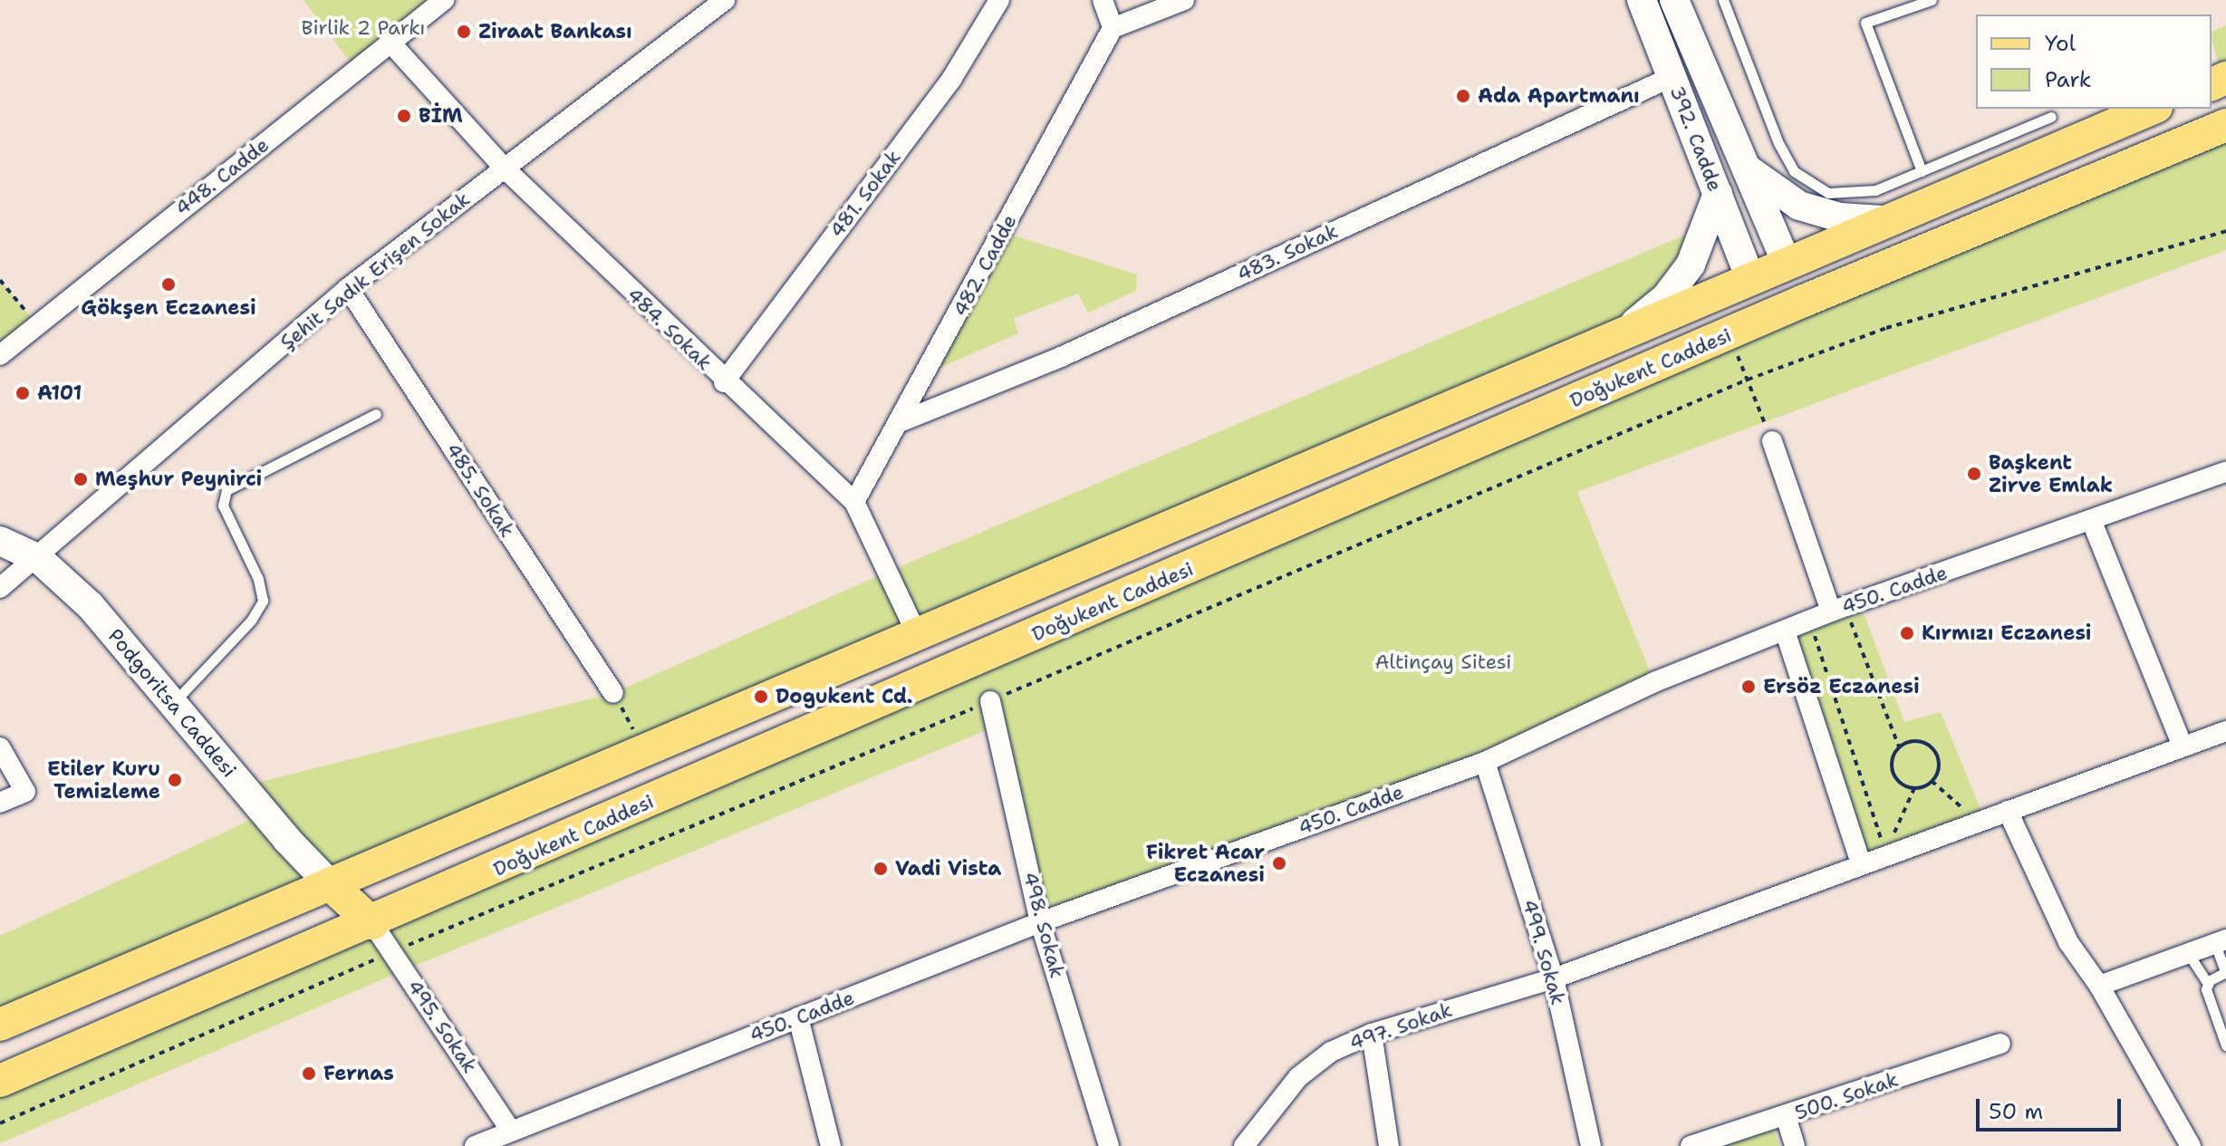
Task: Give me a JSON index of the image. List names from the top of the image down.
{
  "streets": {
    "main road": ["392. Cadde", "Doğukent Caddesi", "Podgoritsa Caddesi"],
    "street": [
      "448. Cadde",
      "481. Sokak",
      "483. Sokak",
      "482. Cadde",
      "Şehit Sadık Erişen Sokak",
      "484. Sokak",
      "485. Sokak",
      "450. Cadde",
      "498. Sokak",
      "499. Sokak",
      "495. Sokak",
      "497. Sokak",
      "500. Sokak"
    ]
  },
  "crossings": [
    ["392. Cadde", "483. Sokak"],
    ["392. Cadde", "Doğukent Caddesi"],
    ["448. Cadde", "484. Sokak"],
    ["481. Sokak", "484. Sokak"],
    ["483. Sokak", "482. Cadde"],
    ["482. Cadde", "484. Sokak"],
    ["Şehit Sadık Erişen Sokak", "484. Sokak"],
    ["Şehit Sadık Erişen Sokak", "485. Sokak"],
    ["Şehit Sadık Erişen Sokak", "Podgoritsa Caddesi"],
    ["484. Sokak", "Doğukent Caddesi"],
    ["Doğukent Caddesi", "Podgoritsa Caddesi"],
    ["Doğukent Caddesi", "495. Sokak"],
    ["450. Cadde", "498. Sokak"],
    ["450. Cadde", "499. Sokak"],
    ["450. Cadde", "495. Sokak"],
    ["499. Sokak", "497. Sokak"]
  ],
  "parks": ["Birlik 2 Parkı", "Altinçay Sitesi"],
  "places": [
    "Ziraat Bankası",
    "Ada Apartmanı",
    "BİM",
    "Gökşen Eczanesi",
    "A101",
    "Başkent Zirve Emlak",
    "Meşhur Peynirci",
    "Kırmızı Eczanesi",
    "Ersöz Eczanesi",
    "Dogukent Cd.",
    "Etiler Kuru Temizleme",
    "Fikret Acar Eczanesi",
    "Vadi Vista",
    "Fernas"
  ],
  "legend": ["Yol", "Park"],
  "scale_bar": "50 m"
}
